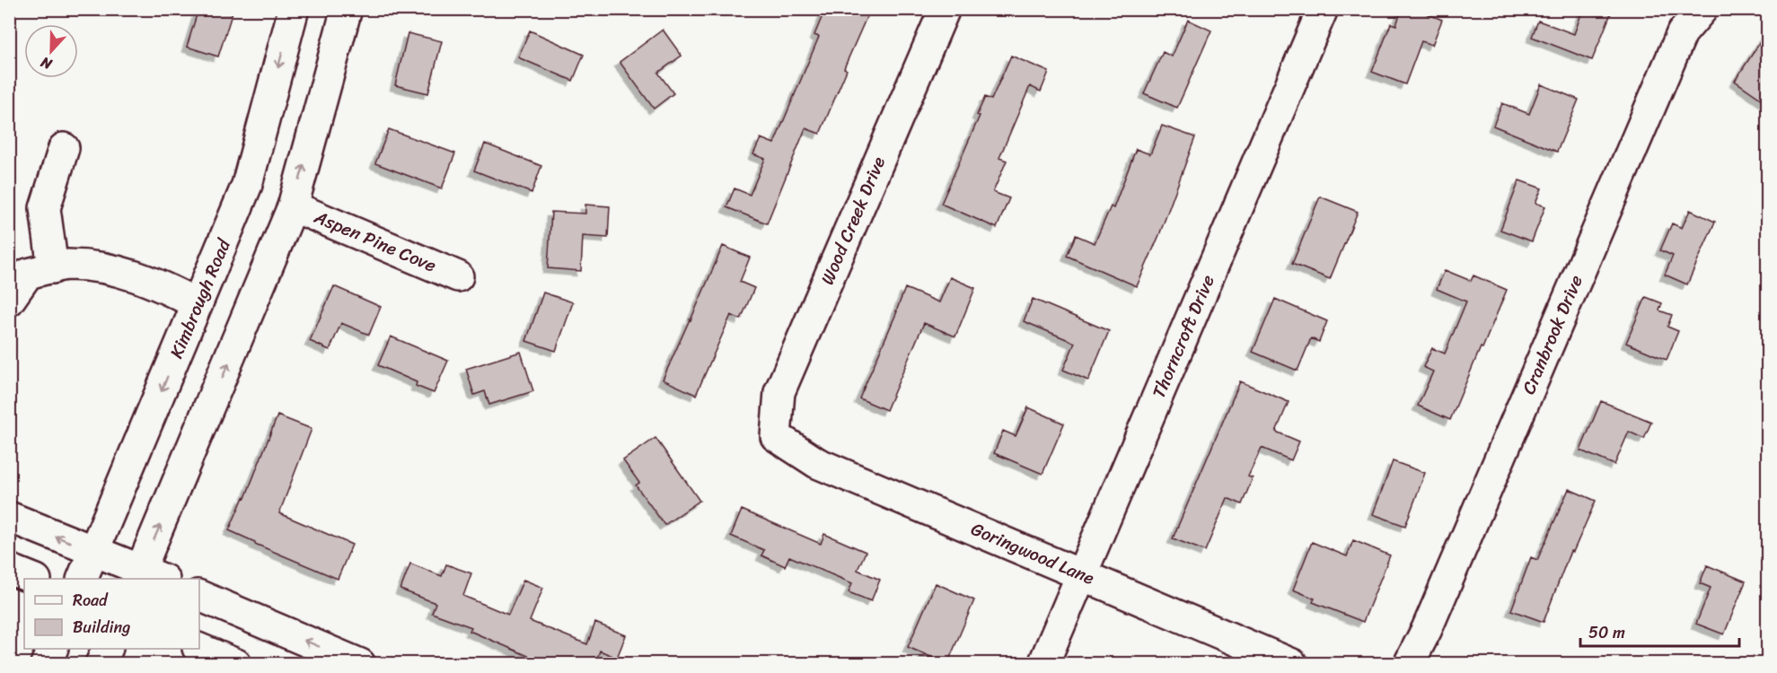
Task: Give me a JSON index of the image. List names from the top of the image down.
{
  "streets": {
    "street": [
      "Wood Creek Drive",
      "Aspen Pine Cove",
      "Kimbrough Road",
      "Cranbrook Drive",
      "Thorncroft Drive",
      "Goringwood Lane"
    ]
  },
  "crossings": [
    ["Wood Creek Drive", "Goringwood Lane"],
    ["Thorncroft Drive", "Goringwood Lane"]
  ],
  "legend": ["Road", "Building"],
  "scale_bar": "50 m",
  "north": "bottom"
}
